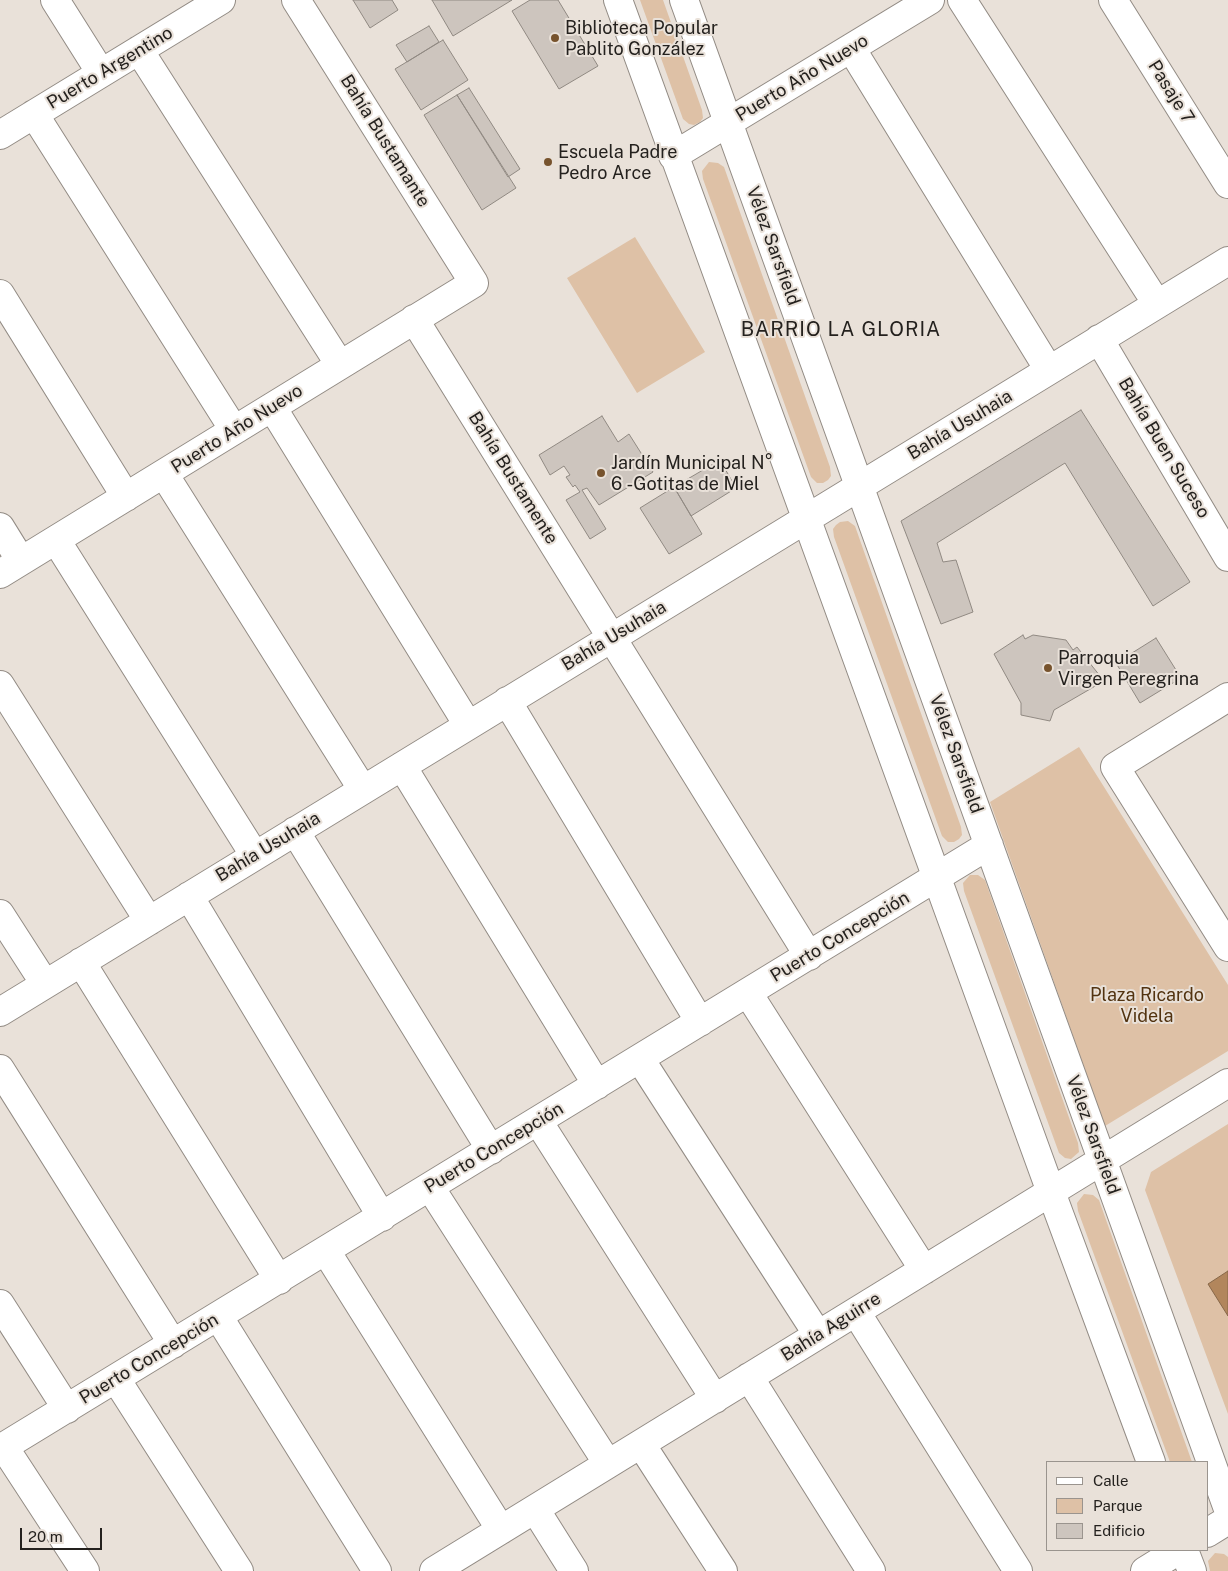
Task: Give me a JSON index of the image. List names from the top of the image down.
{
  "streets": {
    "street": [
      "Puerto Argentino",
      "Puerto Año Nuevo",
      "Pasaje 7",
      "Bahía Bustamante",
      "Vélez Sarsfield",
      "Bahía Usuhaia",
      "Bahía Buen Suceso",
      "Bahía Bustamente",
      "Puerto Concepción",
      "Bahía Aguirre"
    ]
  },
  "crossings": [
    ["Puerto Año Nuevo", "Bahía Bustamante"],
    ["Puerto Año Nuevo", "Vélez Sarsfield"],
    ["Puerto Año Nuevo", "Bahía Bustamente"],
    ["Vélez Sarsfield", "Bahía Usuhaia"],
    ["Vélez Sarsfield", "Puerto Concepción"],
    ["Vélez Sarsfield", "Bahía Aguirre"],
    ["Bahía Usuhaia", "Bahía Buen Suceso"],
    ["Bahía Usuhaia", "Bahía Bustamente"],
    ["Bahía Bustamente", "Puerto Concepción"]
  ],
  "districts": ["BARRIO LA GLORIA"],
  "parks": ["Plaza Ricardo Videla"],
  "places": [
    "Biblioteca Popular Pablito González",
    "Escuela Padre Pedro Arce",
    "Jardín Municipal N° 6 -Gotitas de Miel",
    "Parroquia Virgen Peregrina"
  ],
  "legend": ["Calle", "Parque", "Edificio"],
  "scale_bar": "20 m"
}
